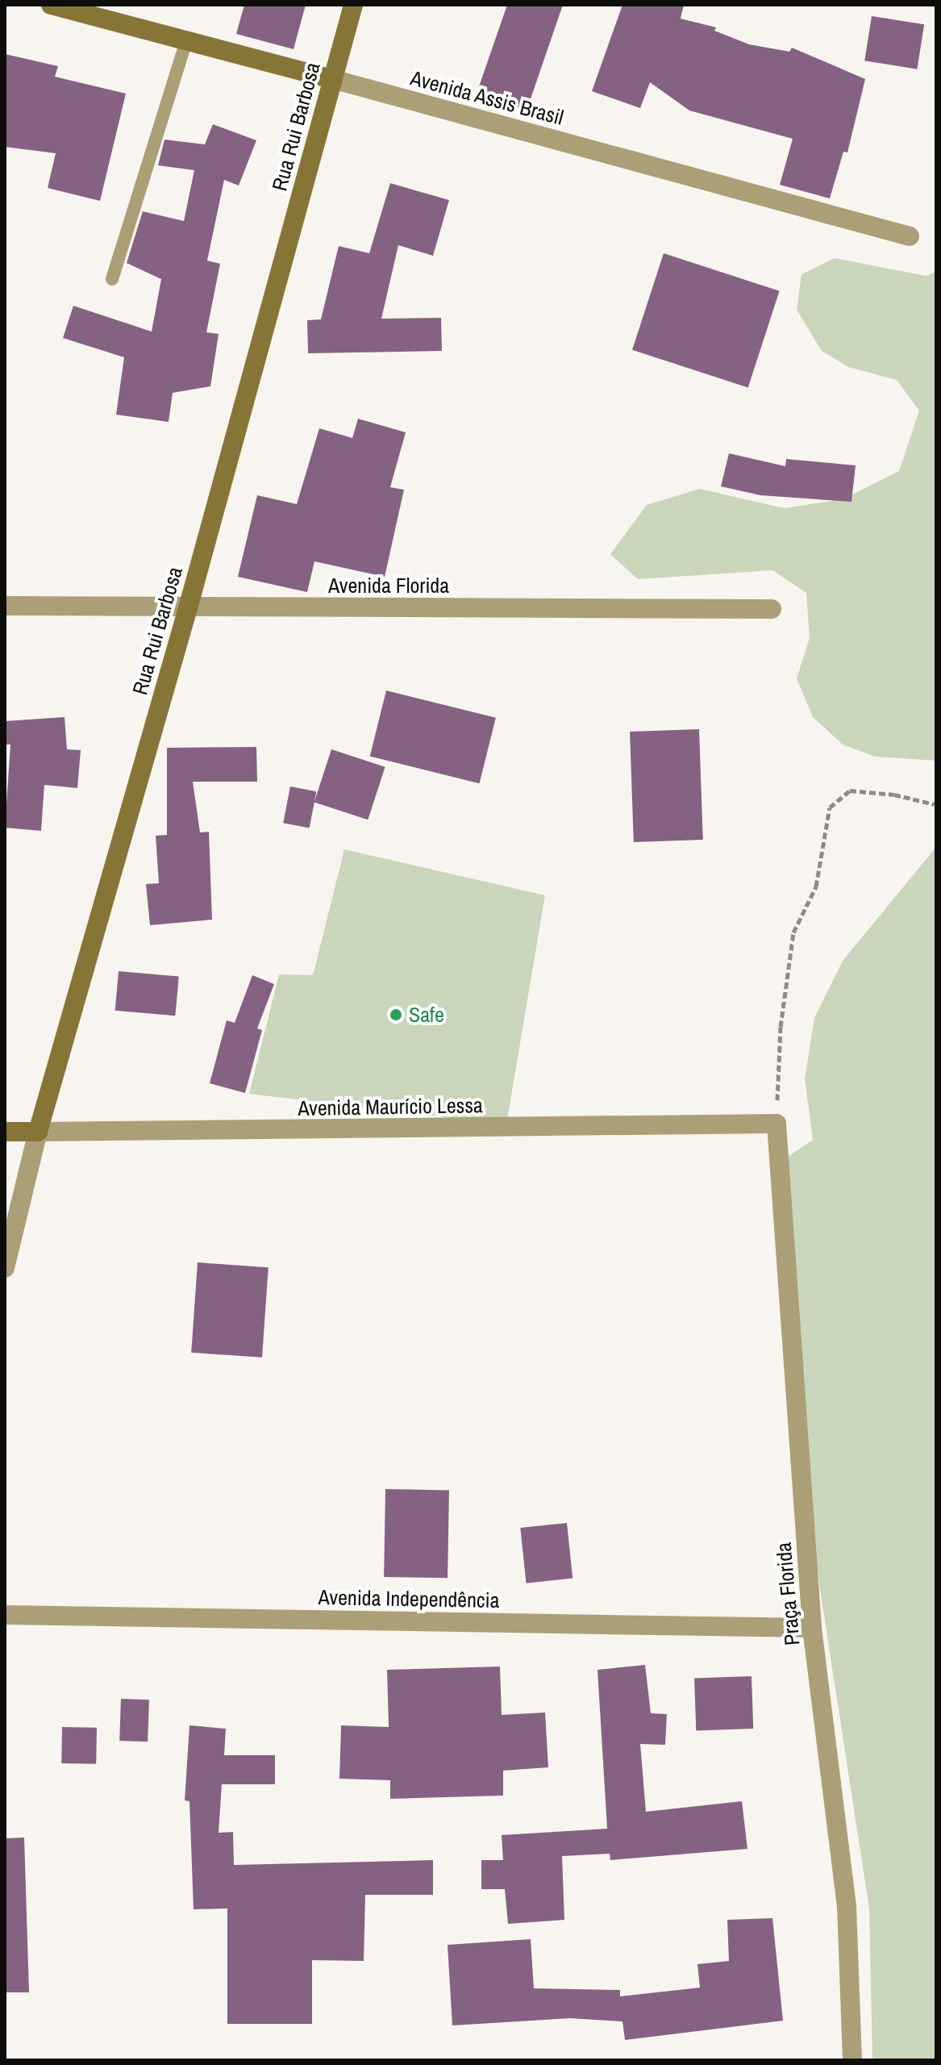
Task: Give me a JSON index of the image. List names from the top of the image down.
{
  "streets": {
    "street": [
      "Avenida Assis Brasil",
      "Rua Rui Barbosa",
      "Avenida Florida",
      "Avenida Maurício Lessa",
      "Praça Florida",
      "Avenida Independência"
    ]
  },
  "crossings": [
    ["Avenida Assis Brasil", "Rua Rui Barbosa"],
    ["Rua Rui Barbosa", "Avenida Florida"],
    ["Rua Rui Barbosa", "Avenida Maurício Lessa"],
    ["Avenida Maurício Lessa", "Praça Florida"],
    ["Praça Florida", "Avenida Independência"]
  ],
  "places": ["Safe"]
}
